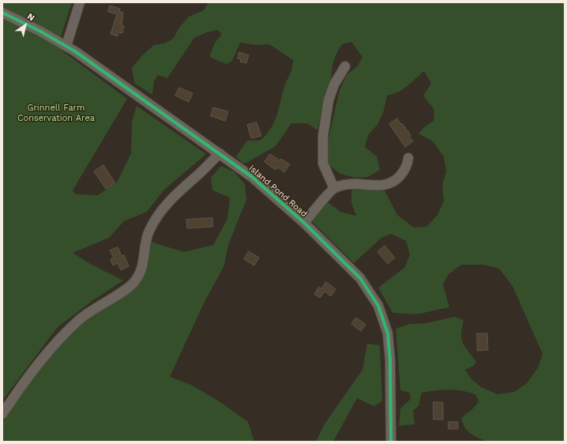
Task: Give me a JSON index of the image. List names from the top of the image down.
{
  "streets": {
    "street": ["Island Pond Road"]
  },
  "parks": ["Grinnell Farm Conservation Area"],
  "north": "top right"
}
